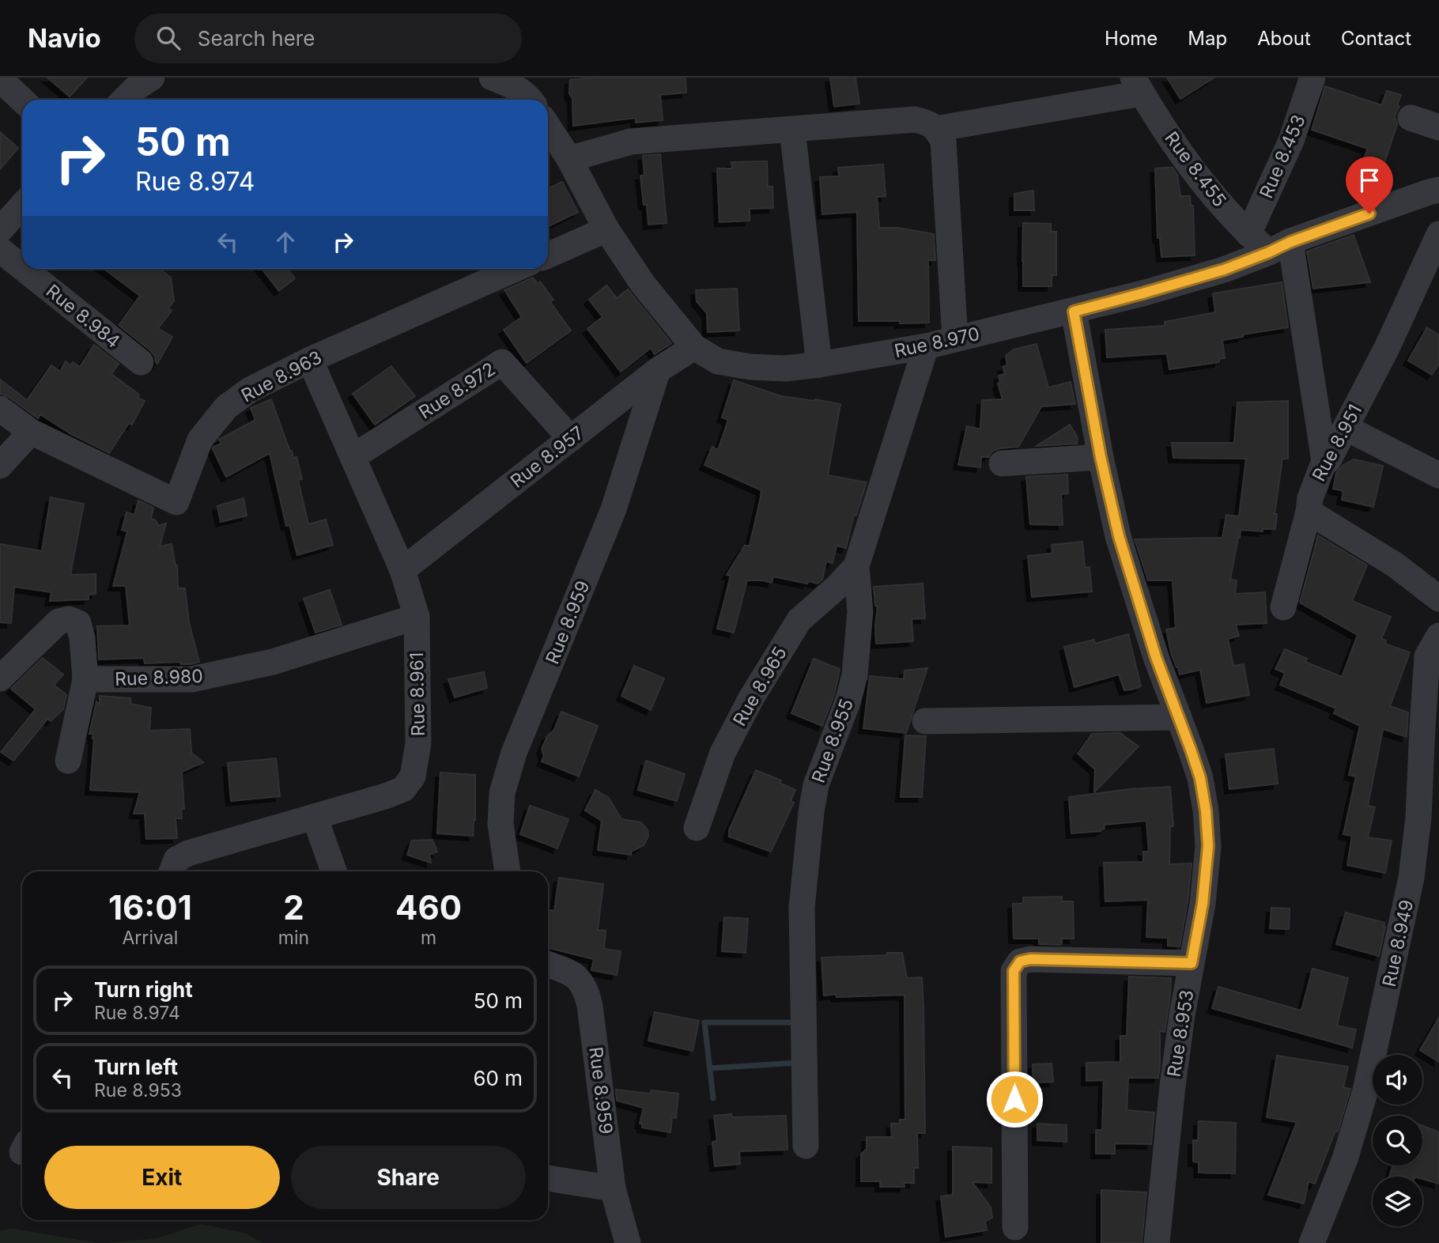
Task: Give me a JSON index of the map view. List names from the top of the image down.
{
  "streets": {
    "street": [
      "Rue 8.453",
      "Rue 8.455",
      "Rue 8.984",
      "Rue 8.970",
      "Rue 8.963",
      "Rue 8.972",
      "Rue 8.951",
      "Rue 8.957",
      "Rue 8.959",
      "Rue 8.980",
      "Rue 8.965",
      "Rue 8.961",
      "Rue 8.955",
      "Rue 8.949",
      "Rue 8.953"
    ]
  },
  "crossings": [
    ["Rue 8.453", "Rue 8.455"],
    ["Rue 8.455", "Rue 8.970"],
    ["Rue 8.970", "Rue 8.957"],
    ["Rue 8.970", "Rue 8.955"],
    ["Rue 8.970", "Rue 8.953"],
    ["Rue 8.963", "Rue 8.961"],
    ["Rue 8.972", "Rue 8.957"],
    ["Rue 8.972", "Rue 8.961"],
    ["Rue 8.957", "Rue 8.959"],
    ["Rue 8.957", "Rue 8.961"],
    ["Rue 8.980", "Rue 8.961"],
    ["Rue 8.965", "Rue 8.955"]
  ],
  "page": {
    "header": "Navio",
    "search": "Search here",
    "nav": [
      "Home",
      "Map",
      "About",
      "Contact"
    ],
    "turn": ["50 m", "Rue 8.974"],
    "eta": [
      "16:01",
      "Arrival",
      "2",
      "min",
      "460",
      "m"
    ],
    "list": [
      {
        "name": "Turn right",
        "note": "Rue 8.974",
        "value": "50 m"
      },
      {
        "name": "Turn left",
        "note": "Rue 8.953",
        "value": "60 m"
      }
    ],
    "buttons": ["Exit", "Share"]
  }
}
